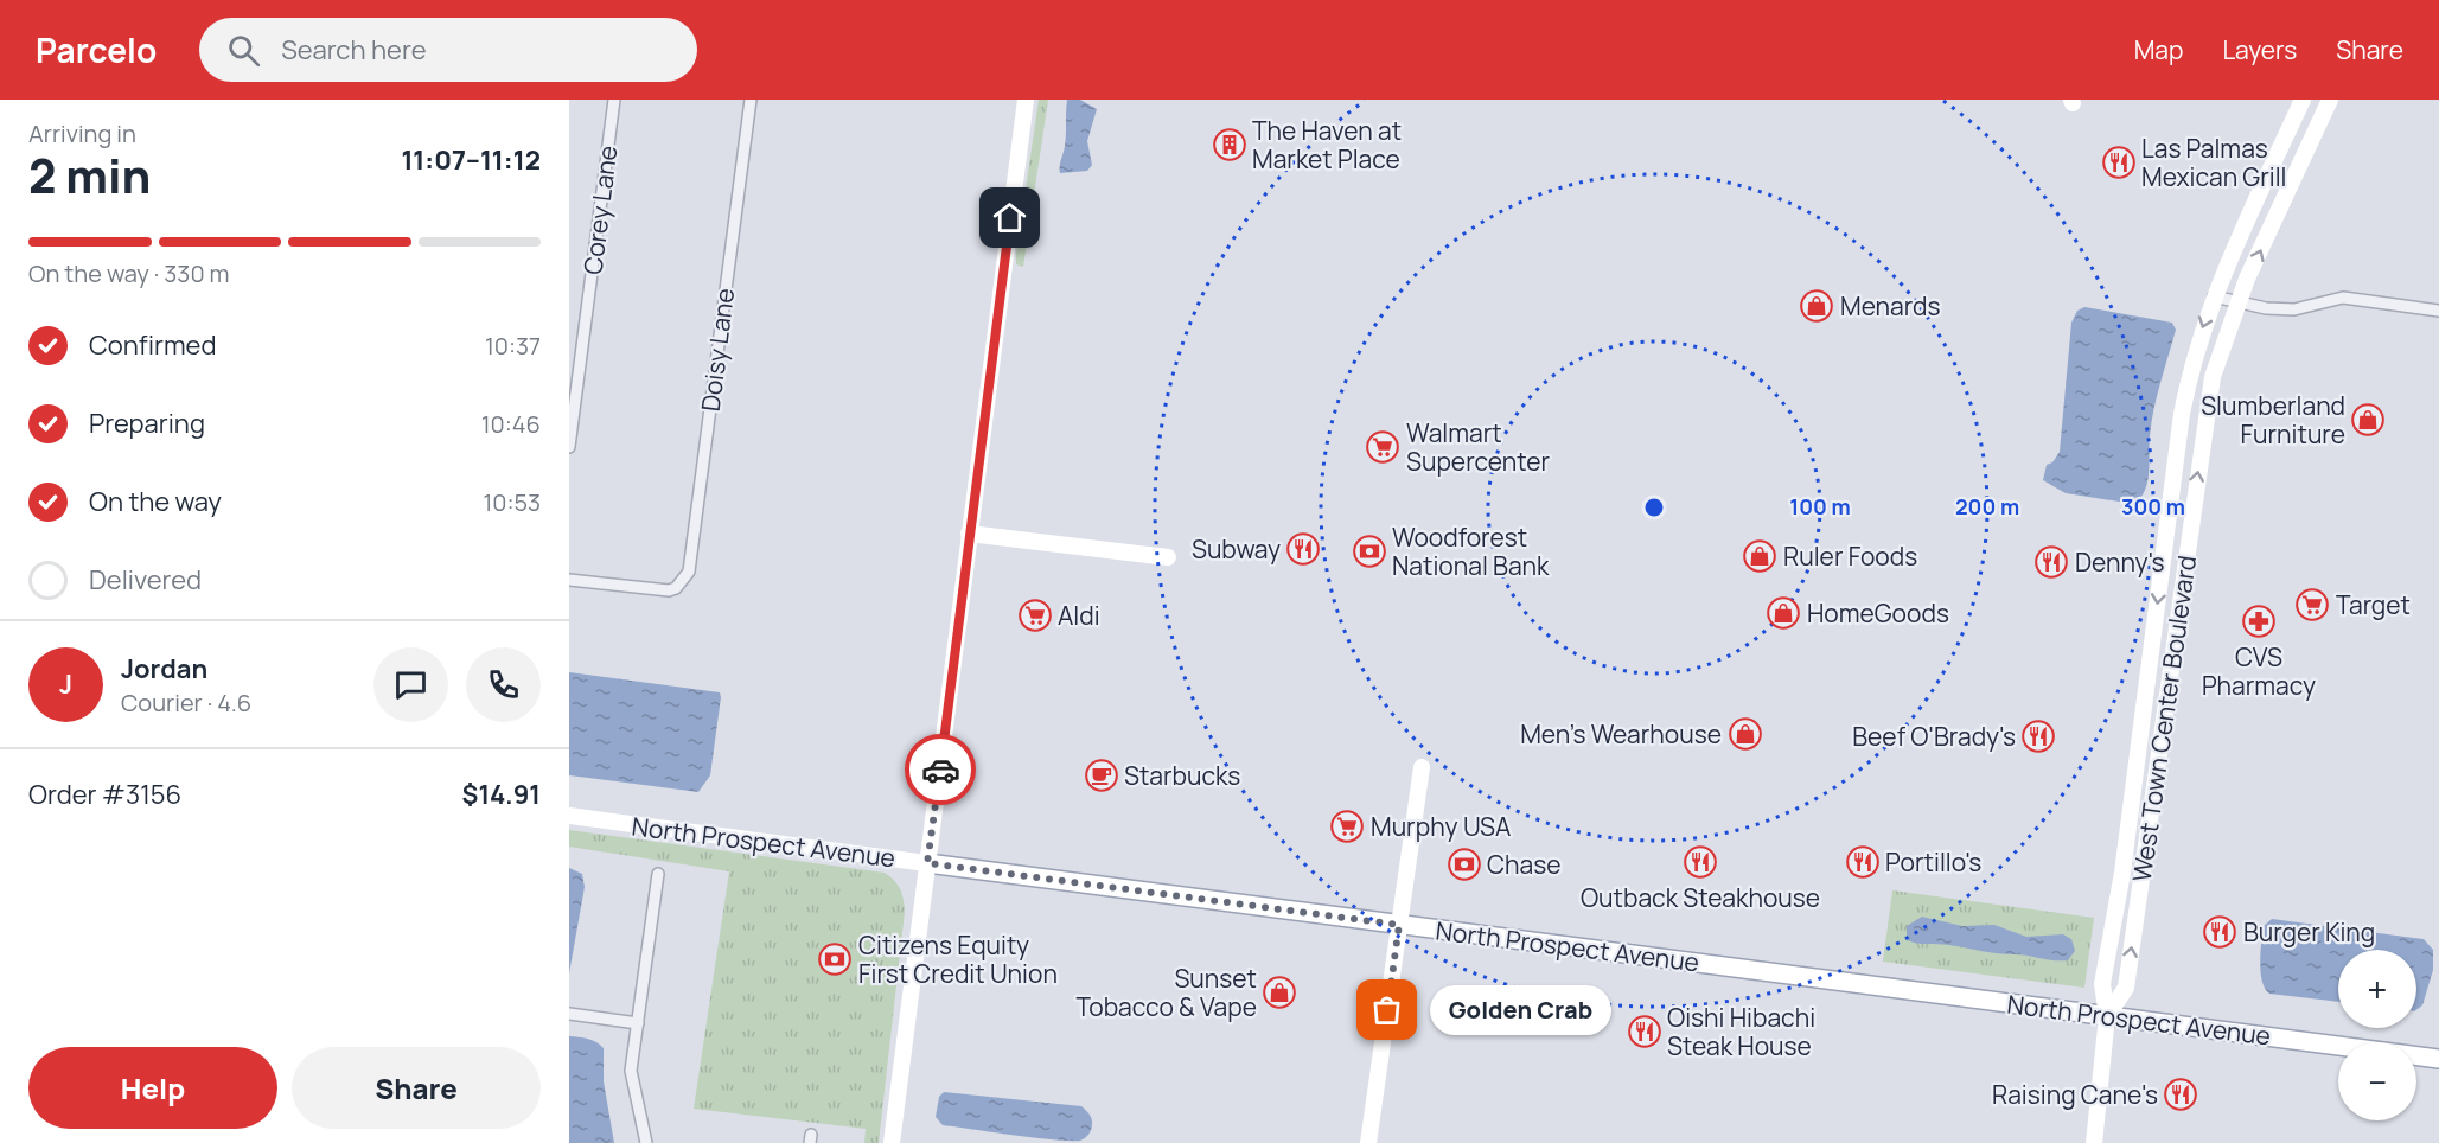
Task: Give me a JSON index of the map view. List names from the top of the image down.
{
  "streets": {
    "main road": ["West Town Center Boulevard", "North Prospect Avenue"],
    "street": ["Corey Lane", "Doisy Lane"]
  },
  "crossings": [
    ["West Town Center Boulevard", "North Prospect Avenue"]
  ],
  "places": {
    "building": ["The Haven at Market Place"],
    "restaurant": [
      "Las Palmas Mexican Grill",
      "Subway",
      "Denny's",
      "Beef O'Brady's",
      "Outback Steakhouse",
      "Portillo's",
      "Burger King",
      "Oishi Hibachi Steak House",
      "Raising Cane's"
    ],
    "shop": [
      "Menards",
      "Slumberland Furniture",
      "Ruler Foods",
      "HomeGoods",
      "Men's Wearhouse",
      "Sunset Tobacco & Vape"
    ],
    "supermarket": [
      "Walmart Supercenter",
      "Target",
      "Aldi",
      "Murphy USA"
    ],
    "bank": ["Woodforest National Bank", "Chase", "Citizens Equity First Credit Union"],
    "pharmacy": ["CVS Pharmacy"],
    "cafe": ["Starbucks"],
    "other": ["Golden Crab"]
  },
  "page": {
    "header": "Parcelo",
    "search": "Search here",
    "nav": ["Map", "Layers", "Share"],
    "heading": ["2 min", "Arriving in", "11:07–11:12"],
    "panel": [
      "Jordan",
      "Courier · 4.6",
      "Order #3156",
      "$14.91"
    ],
    "bar": "On the way · 330 m",
    "list": [
      ["Confirmed", "10:37"],
      ["Preparing", "10:46"],
      ["On the way", "10:53"],
      "Delivered"
    ],
    "round": "J",
    "map_buttons": ["+", "−"],
    "bubble": "Golden Crab",
    "buttons": ["Help", "Share"]
  },
  "rings": ["100 m", "200 m", "300 m"]
}
